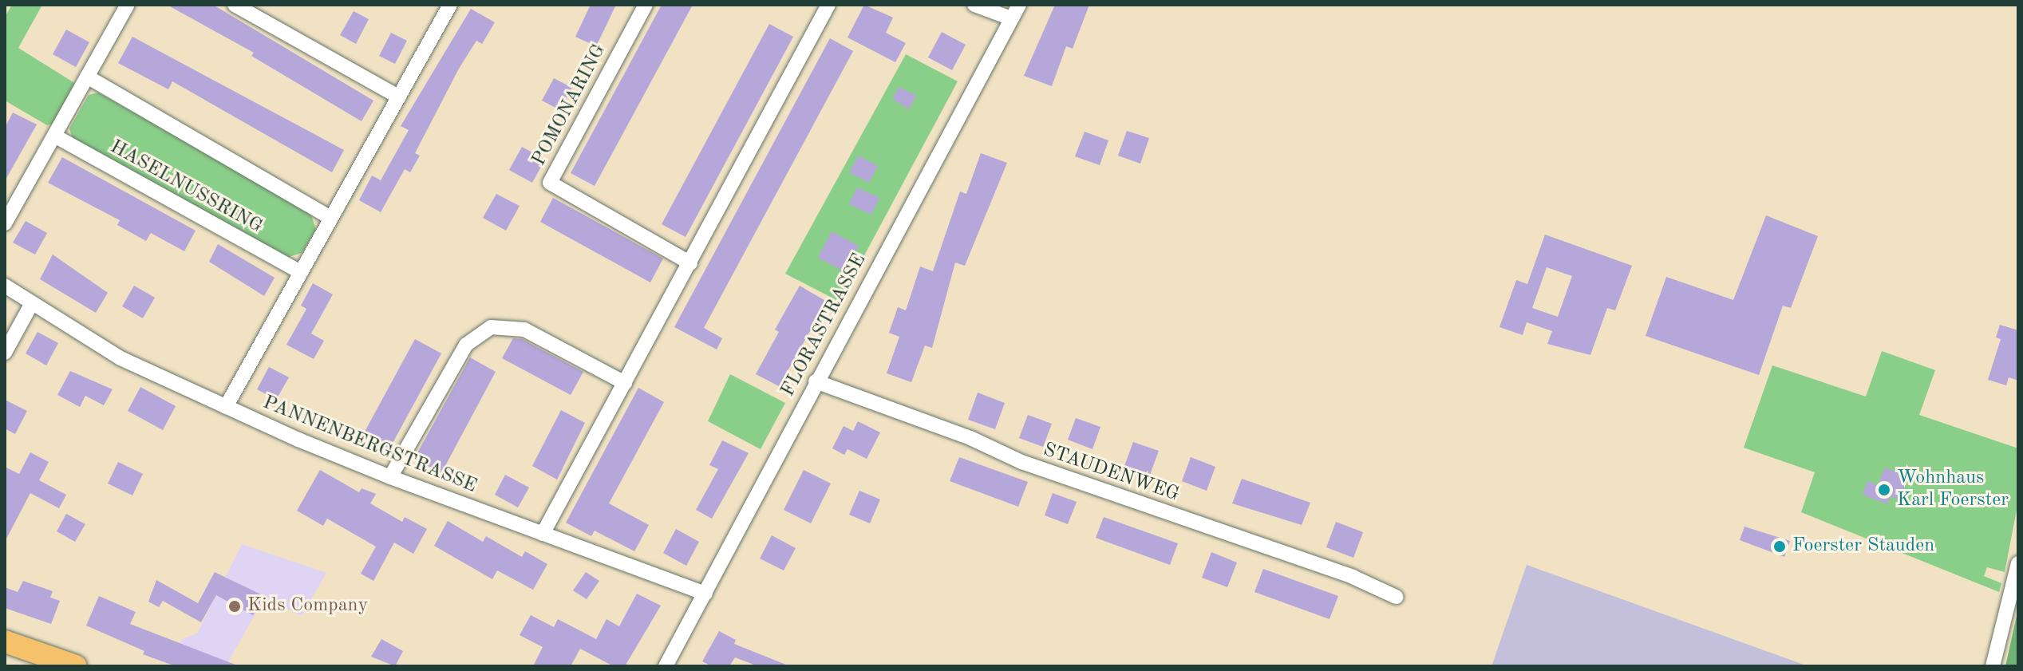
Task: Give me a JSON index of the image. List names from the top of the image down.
{
  "streets": {
    "street": [
      "POMONARING",
      "HASELNUSSRING",
      "FLORASTRASSE",
      "PANNENBERGSTRASSE",
      "STAUDENWEG"
    ]
  },
  "crossings": [
    ["FLORASTRASSE", "PANNENBERGSTRASSE"],
    ["FLORASTRASSE", "STAUDENWEG"]
  ],
  "places": ["Wohnhaus Karl Foerster", "Foerster Stauden", "Kids Company"]
}
